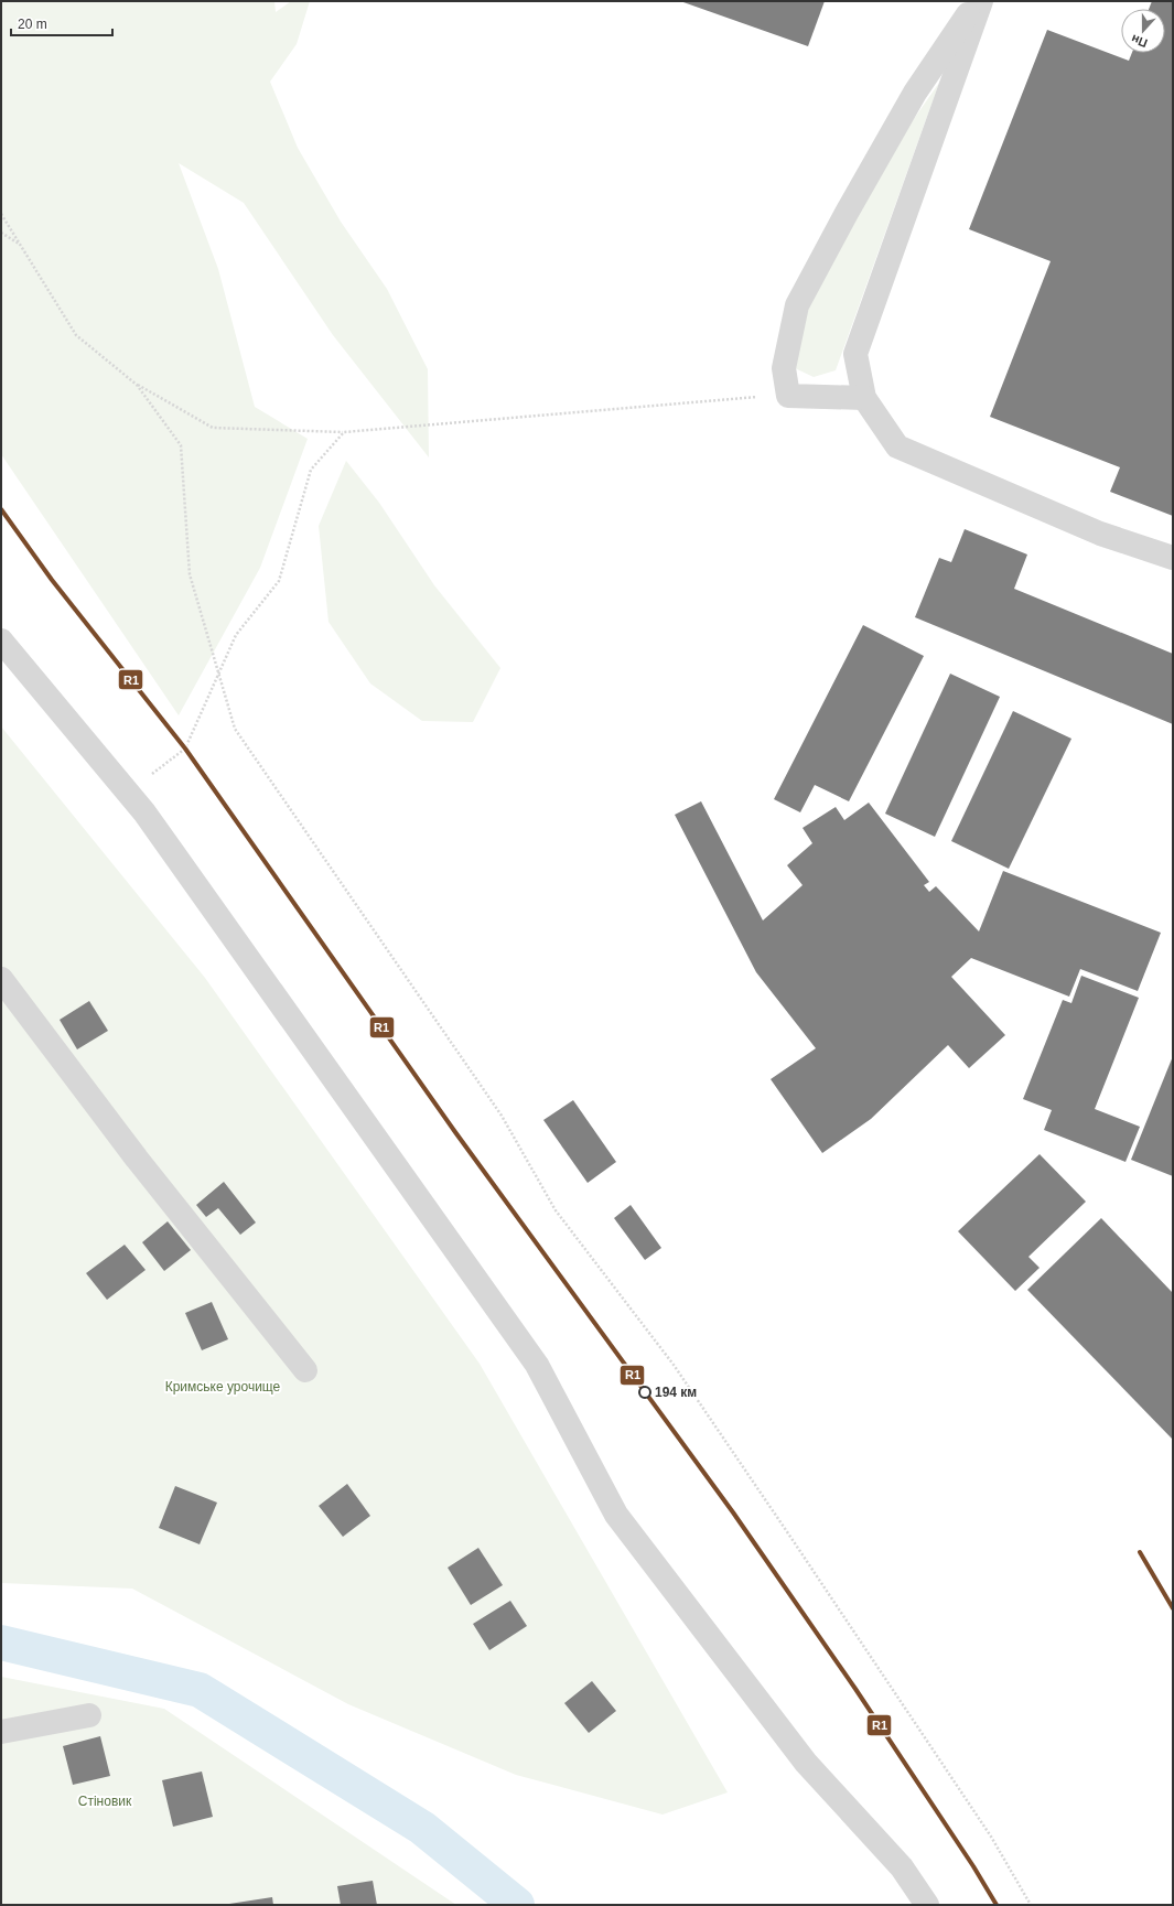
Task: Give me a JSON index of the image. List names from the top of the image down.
{
  "parks": ["Кримське урочище", "Стіновик"],
  "places": ["194 км"],
  "lines": ["transit line R1"],
  "scale_bar": "20 m",
  "north": "bottom"
}
